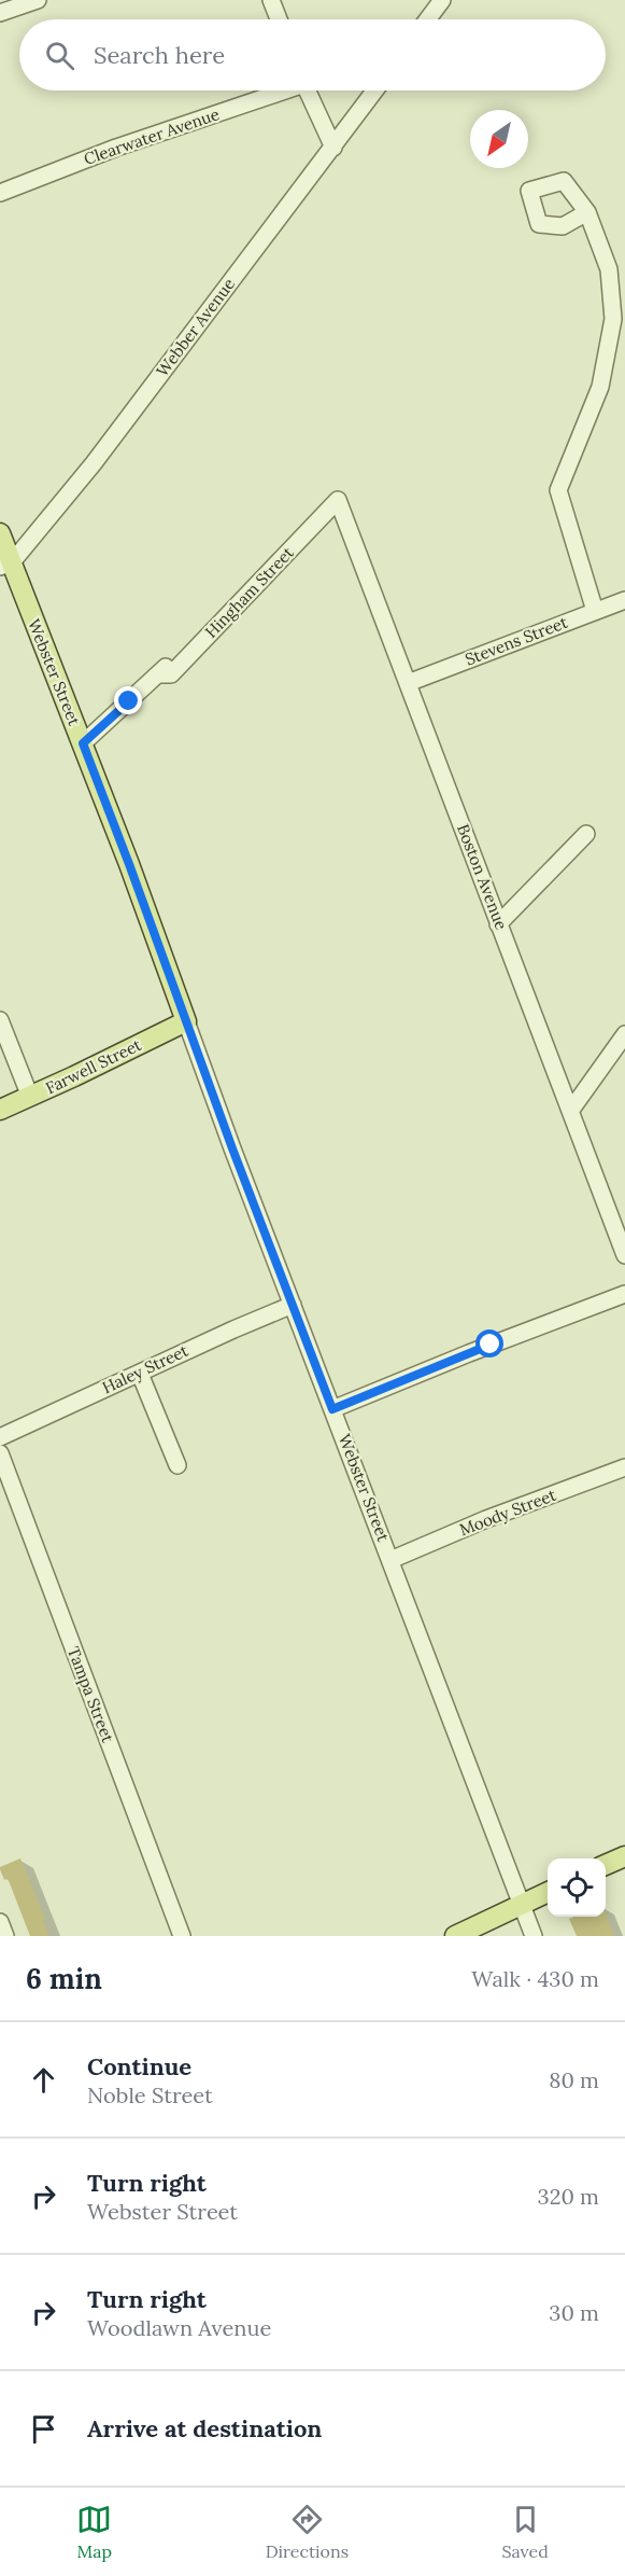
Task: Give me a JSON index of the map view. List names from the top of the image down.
{
  "streets": {
    "main road": ["Webster Street", "Farwell Street"],
    "street": [
      "Clearwater Avenue",
      "Webber Avenue",
      "Hingham Street",
      "Stevens Street",
      "Boston Avenue",
      "Haley Street",
      "Moody Street",
      "Tampa Street"
    ]
  },
  "crossings": [
    ["Webber Avenue", "Webster Street"],
    ["Hingham Street", "Boston Avenue"],
    ["Stevens Street", "Boston Avenue"],
    ["Webster Street", "Farwell Street"],
    ["Webster Street", "Haley Street"],
    ["Webster Street", "Moody Street"]
  ],
  "north": "bottom left",
  "page": {
    "search": "Search here",
    "heading": ["6 min", "Walk · 430 m"],
    "list": [
      ["Continue", "Noble Street", "80 m"],
      ["Turn right", "Webster Street", "320 m"],
      ["Turn right", "Woodlawn Avenue", "30 m"],
      "Arrive at destination"
    ],
    "nav": ["Map", "Directions", "Saved"]
  }
}
